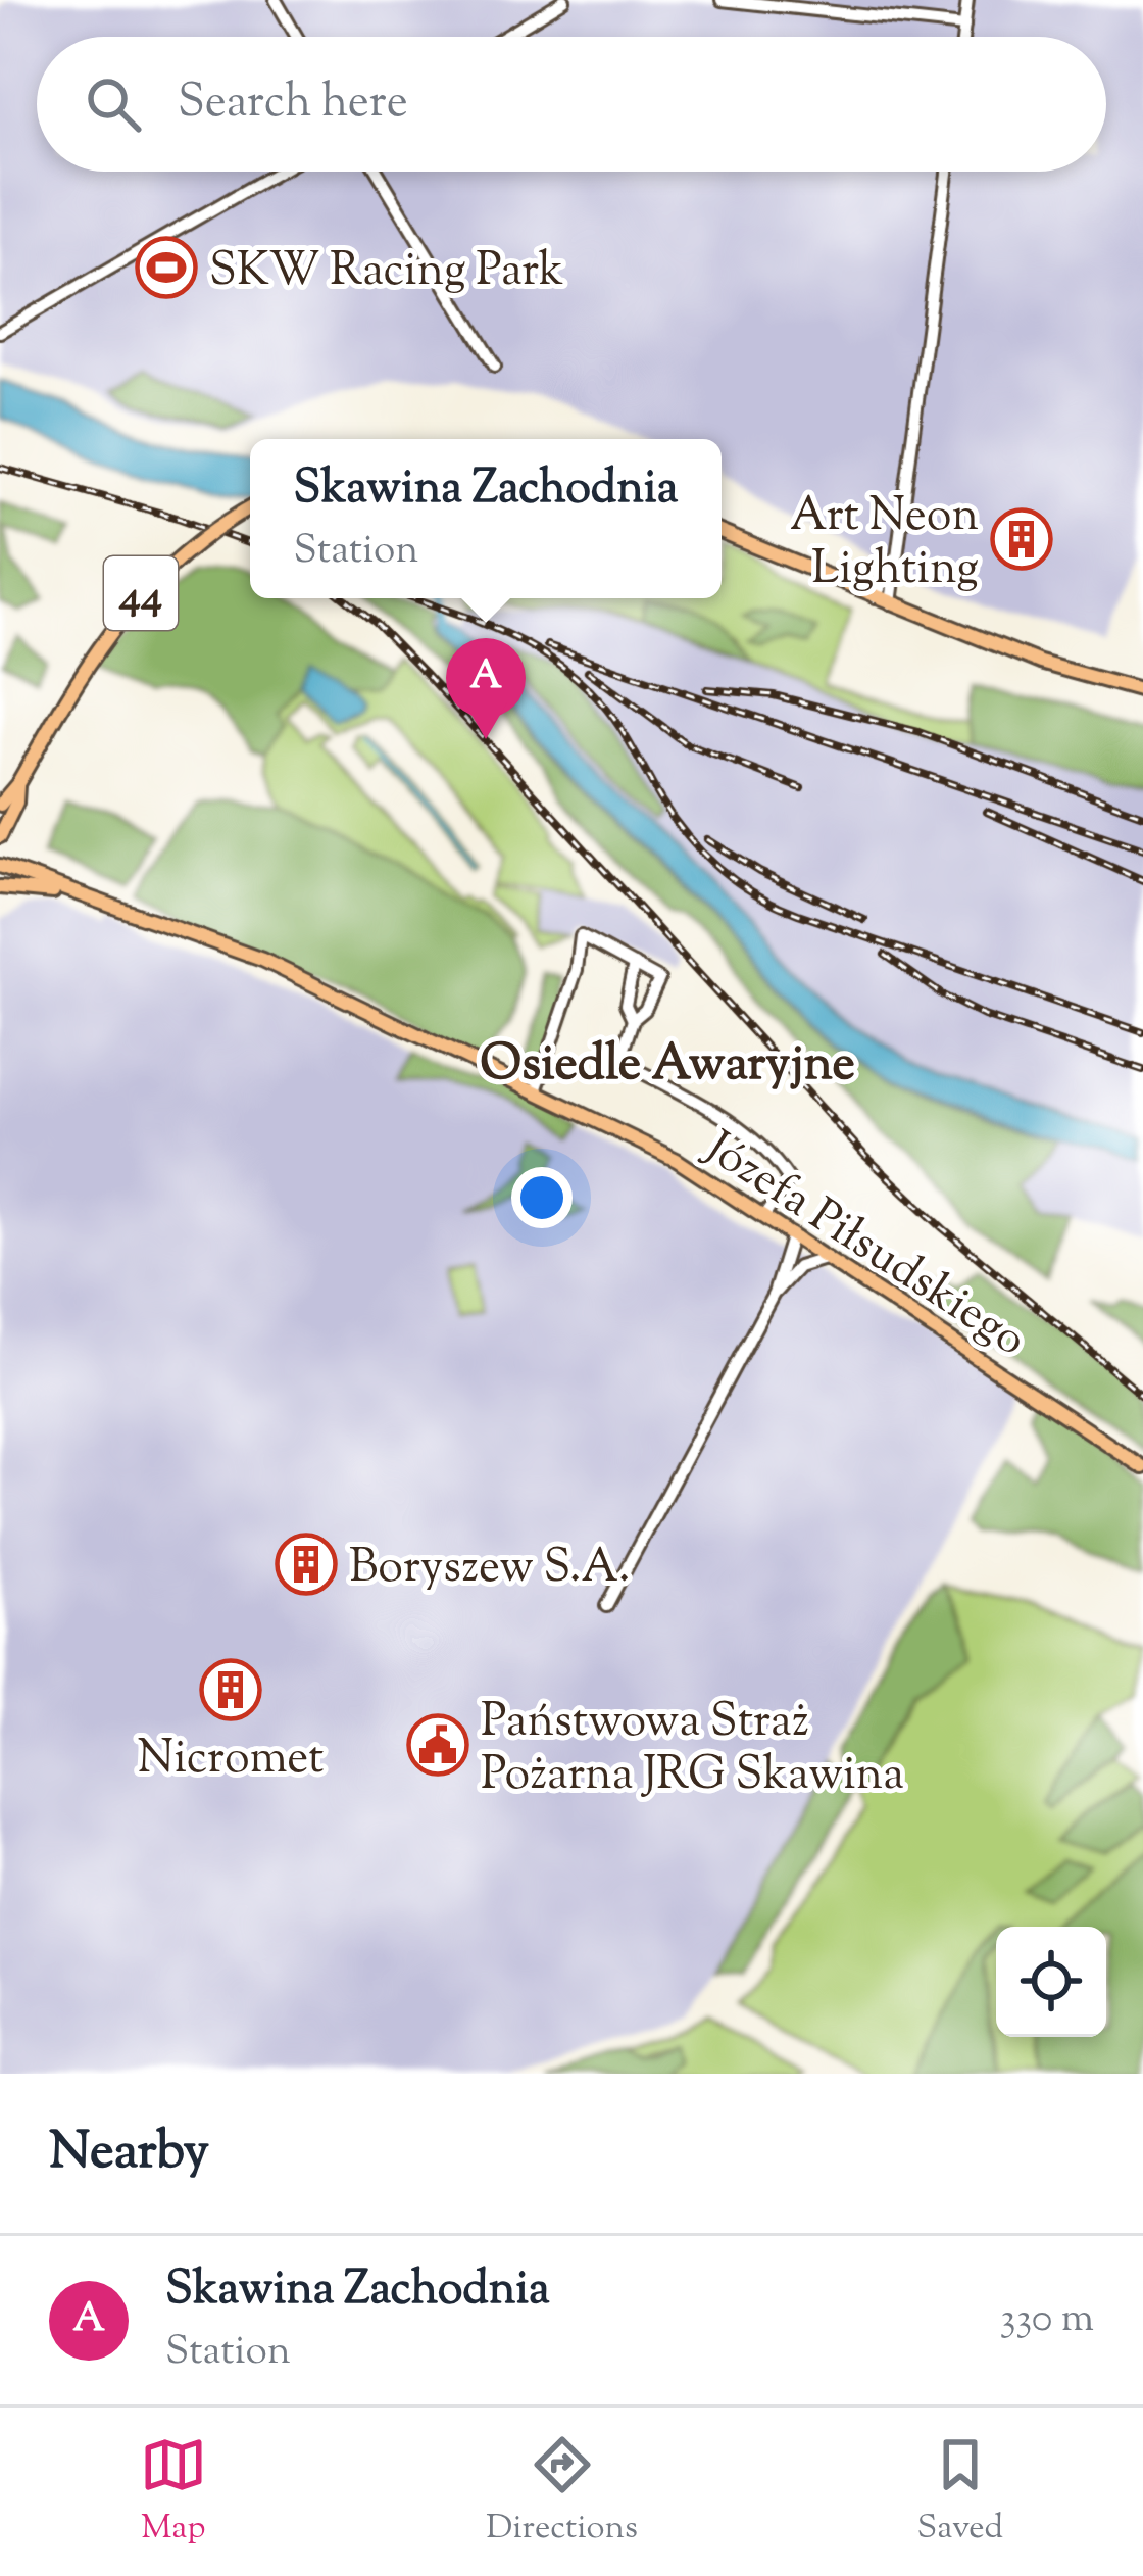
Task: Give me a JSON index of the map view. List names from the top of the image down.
{
  "streets": {
    "main road": ["44", "Józefa Piłsudskiego"]
  },
  "districts": ["Osiedle Awaryjne"],
  "places": {
    "sports": ["SKW Racing Park"],
    "building": ["Art Neon Lighting", "Boryszew S.A.", "Nicromet"],
    "public building": ["Państwowa Straż Pożarna JRG Skawina"]
  },
  "page": {
    "search": "Search here",
    "popup": ["Skawina Zachodnia", "Station"],
    "pins": "A",
    "heading": "Nearby",
    "list": [
      {
        "mark": "A",
        "name": "Skawina Zachodnia",
        "note": "Station",
        "value": "330 m"
      }
    ],
    "nav": ["Map", "Directions", "Saved"]
  }
}
